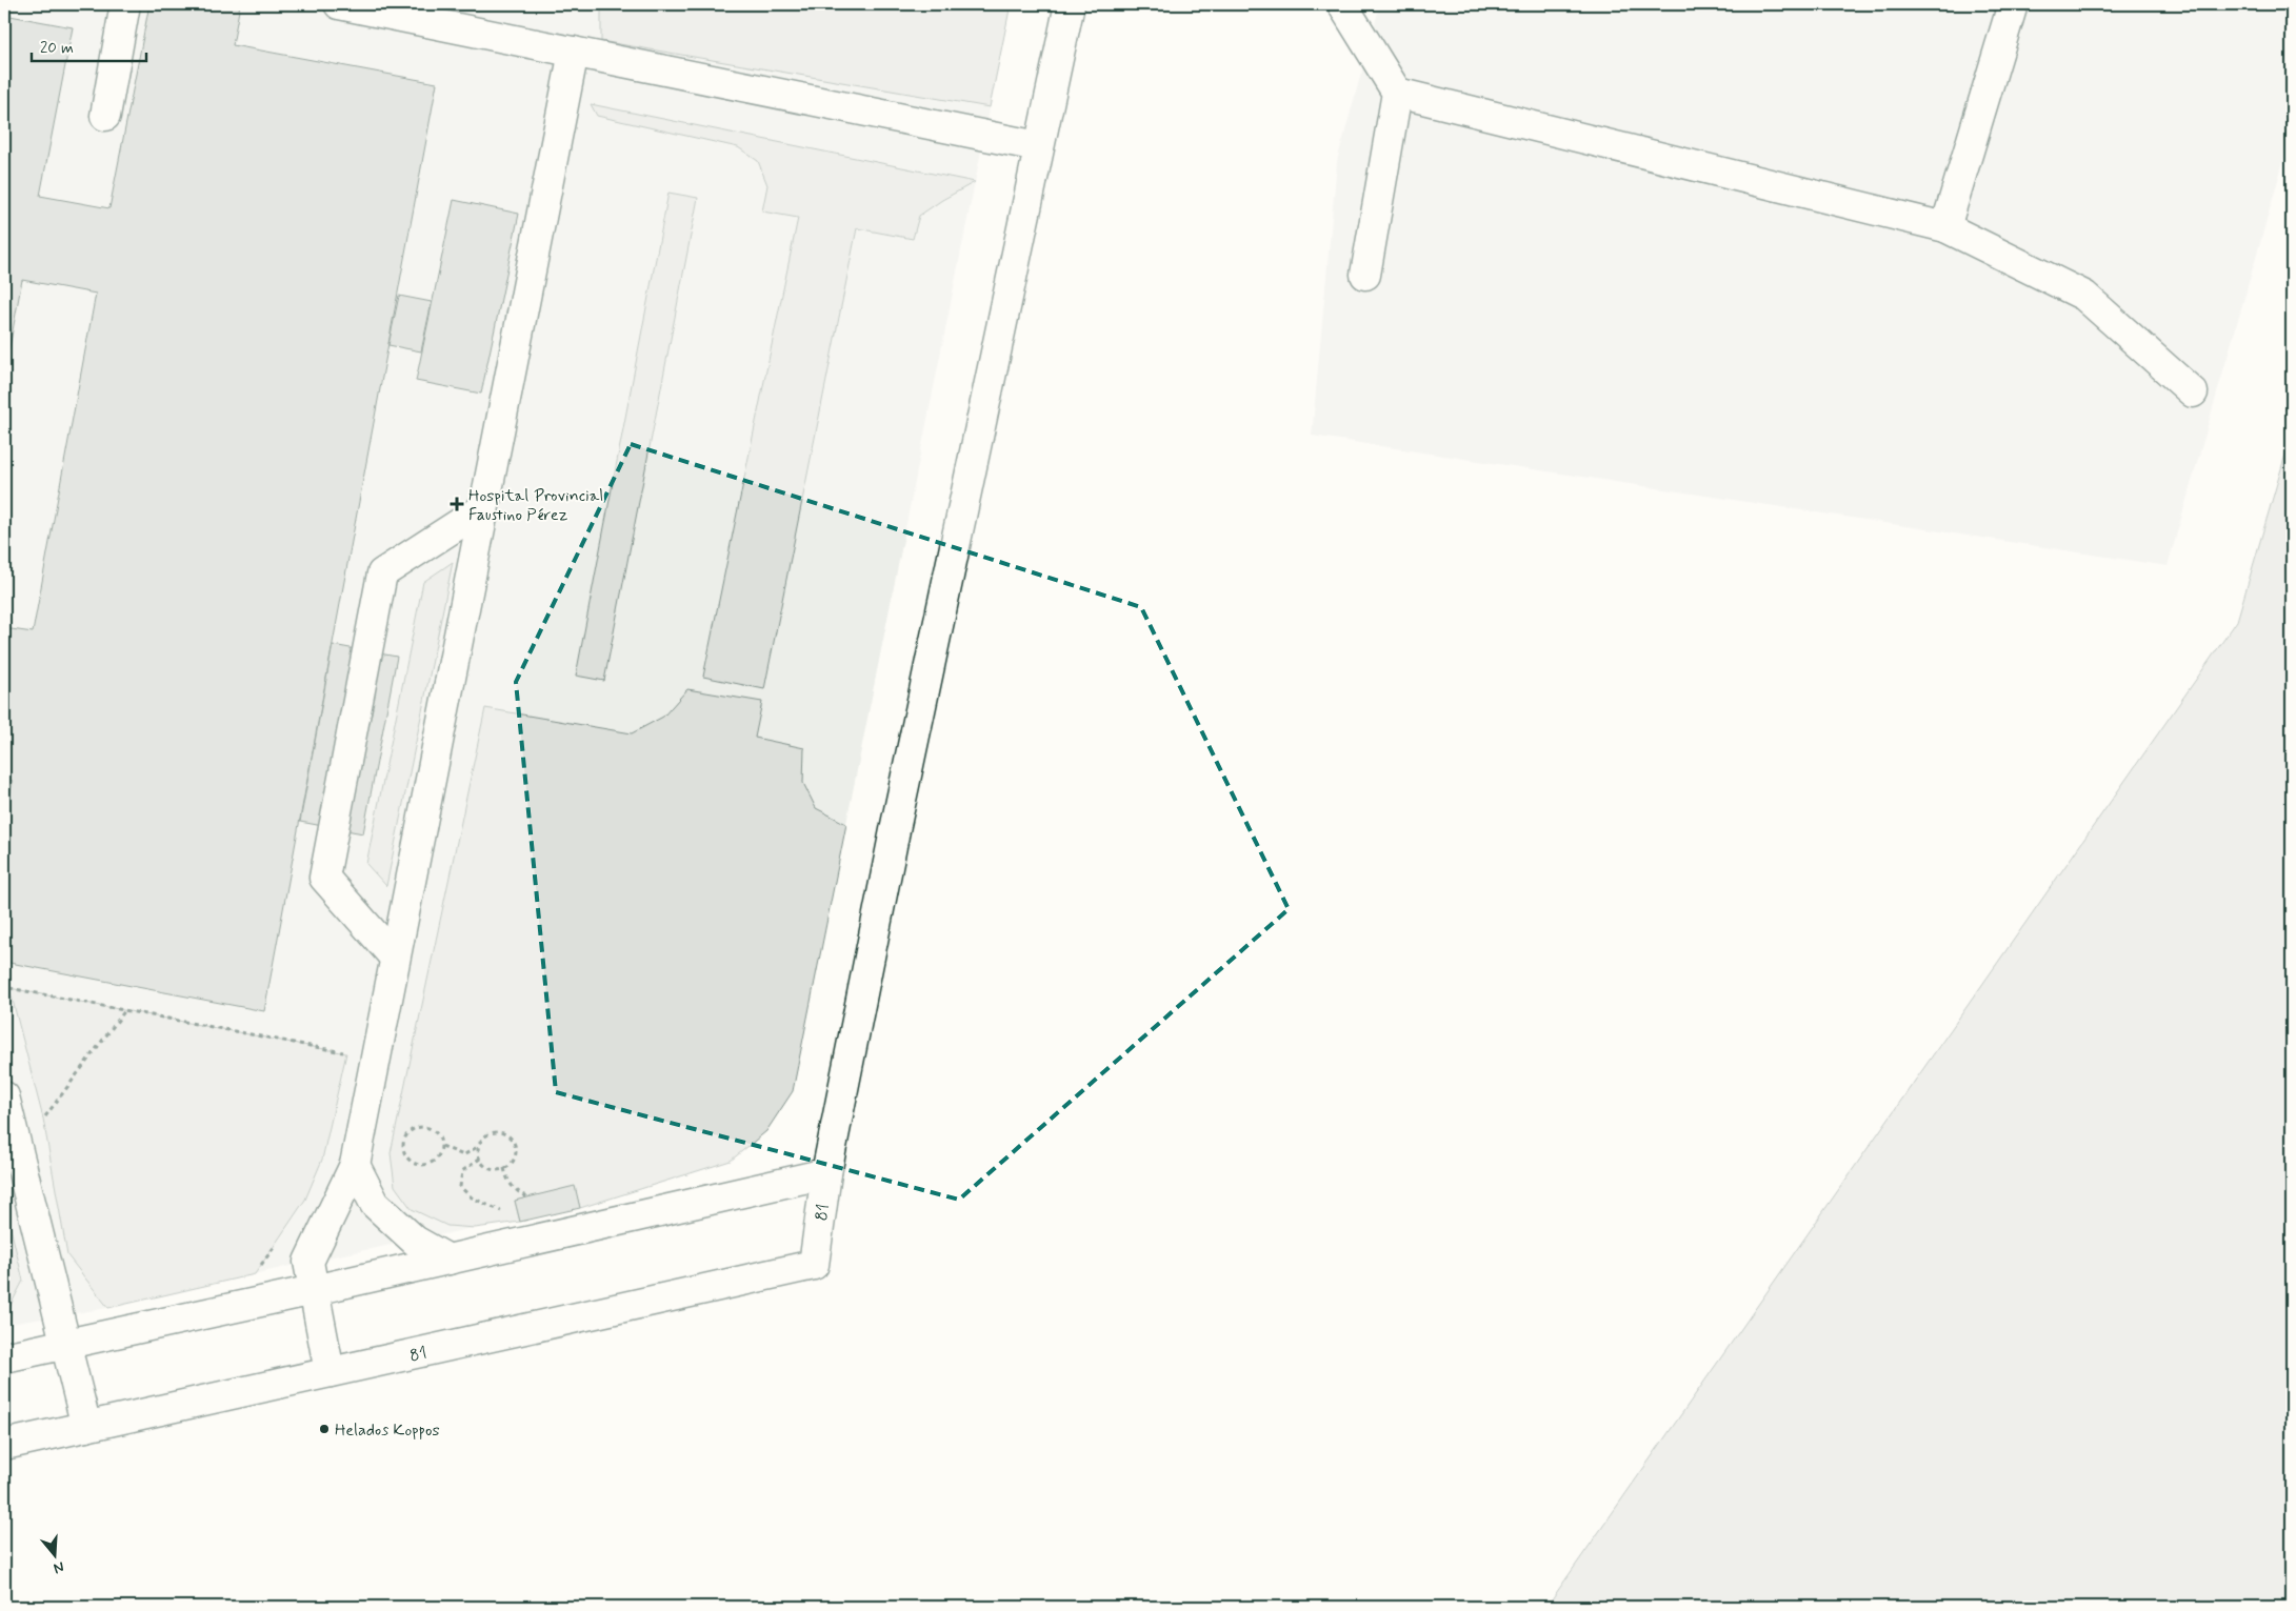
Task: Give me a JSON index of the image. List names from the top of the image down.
{
  "streets": {
    "street": ["81"]
  },
  "places": {
    "health": ["Hospital Provincial Faustino Pérez"],
    "other": ["Helados Koppos"]
  },
  "scale_bar": "20 m",
  "north": "bottom"
}
